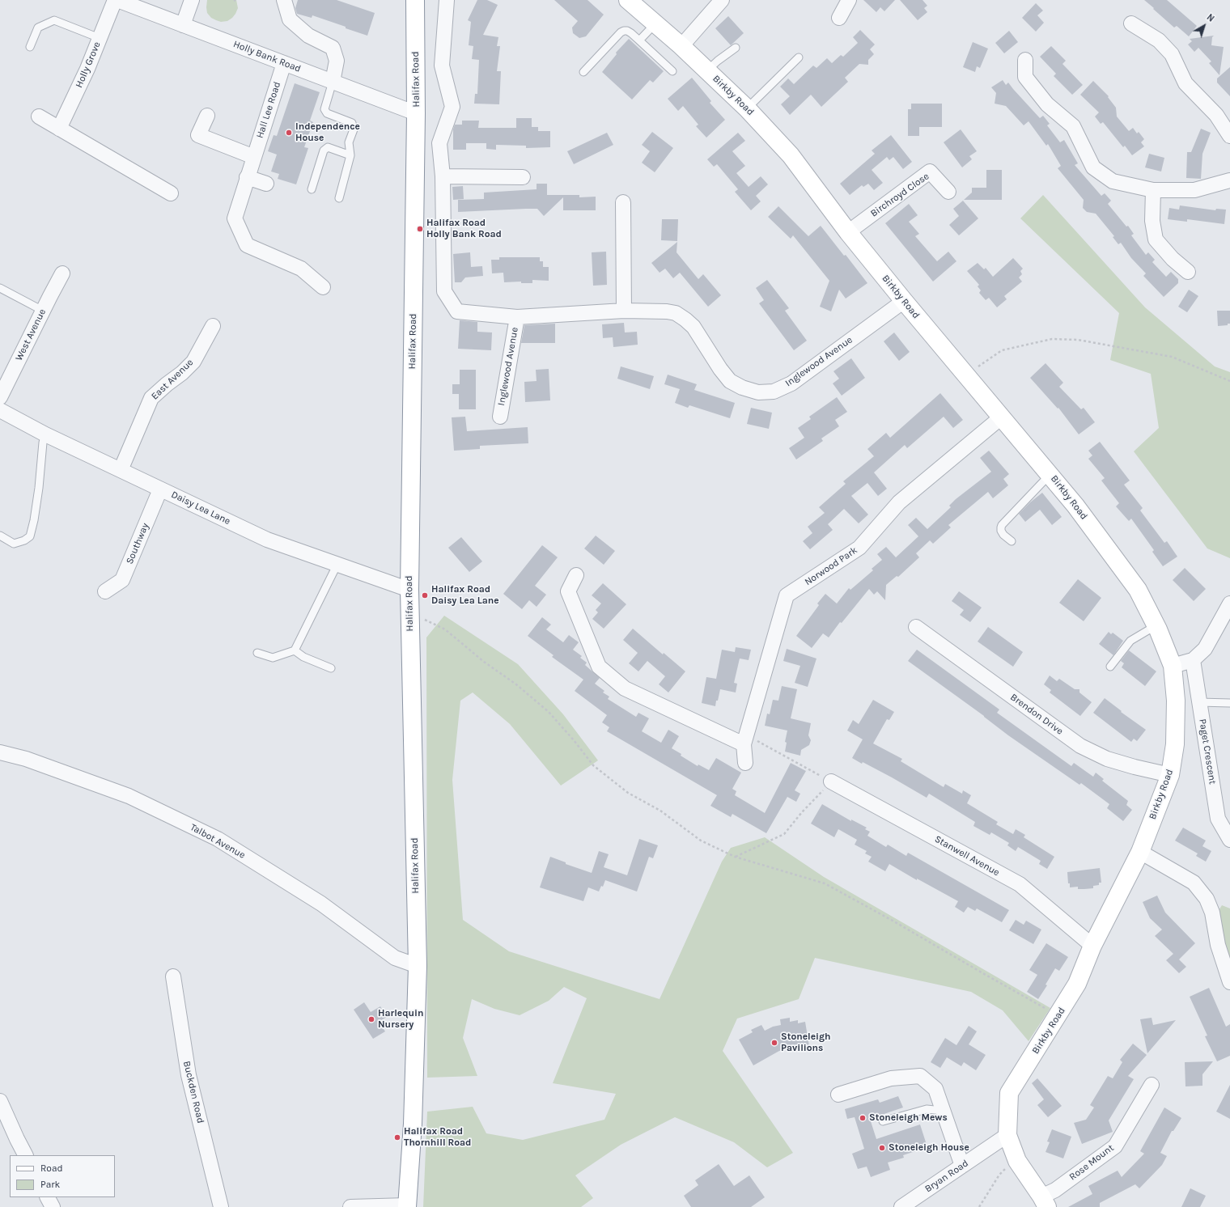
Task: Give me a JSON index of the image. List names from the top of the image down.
{
  "streets": {
    "main road": ["Halifax Road", "Birkby Road"],
    "street": [
      "Holly Bank Road",
      "Holly Grove",
      "Hall Lee Road",
      "Birchroyd Close",
      "West Avenue",
      "Inglewood Avenue",
      "East Avenue",
      "Daisy Lea Lane",
      "Southway",
      "Norwood Park",
      "Brendon Drive",
      "Paget Crescent",
      "Talbot Avenue",
      "Stanwell Avenue",
      "Buckden Road",
      "Rose Mount",
      "Bryan Road"
    ]
  },
  "crossings": [
    ["Holly Bank Road", "Holly Grove"],
    ["Holly Bank Road", "Halifax Road"],
    ["Holly Bank Road", "Hall Lee Road"],
    ["Halifax Road", "Daisy Lea Lane"],
    ["Halifax Road", "Talbot Avenue"],
    ["Birkby Road", "Birchroyd Close"],
    ["Birkby Road", "Inglewood Avenue"],
    ["Birkby Road", "Norwood Park"],
    ["Birkby Road", "Brendon Drive"],
    ["Birkby Road", "Stanwell Avenue"],
    ["Birkby Road", "Bryan Road"],
    ["East Avenue", "Daisy Lea Lane"],
    ["Daisy Lea Lane", "Southway"]
  ],
  "places": [
    "Independence House",
    "Halifax Road Holly Bank Road",
    "Halifax Road Daisy Lea Lane",
    "Harlequin Nursery",
    "Stoneleigh Pavilions",
    "Stoneleigh Mews",
    "Halifax Road Thornhill Road",
    "Stoneleigh House"
  ],
  "legend": ["Road", "Park"],
  "north": "top right"
}
